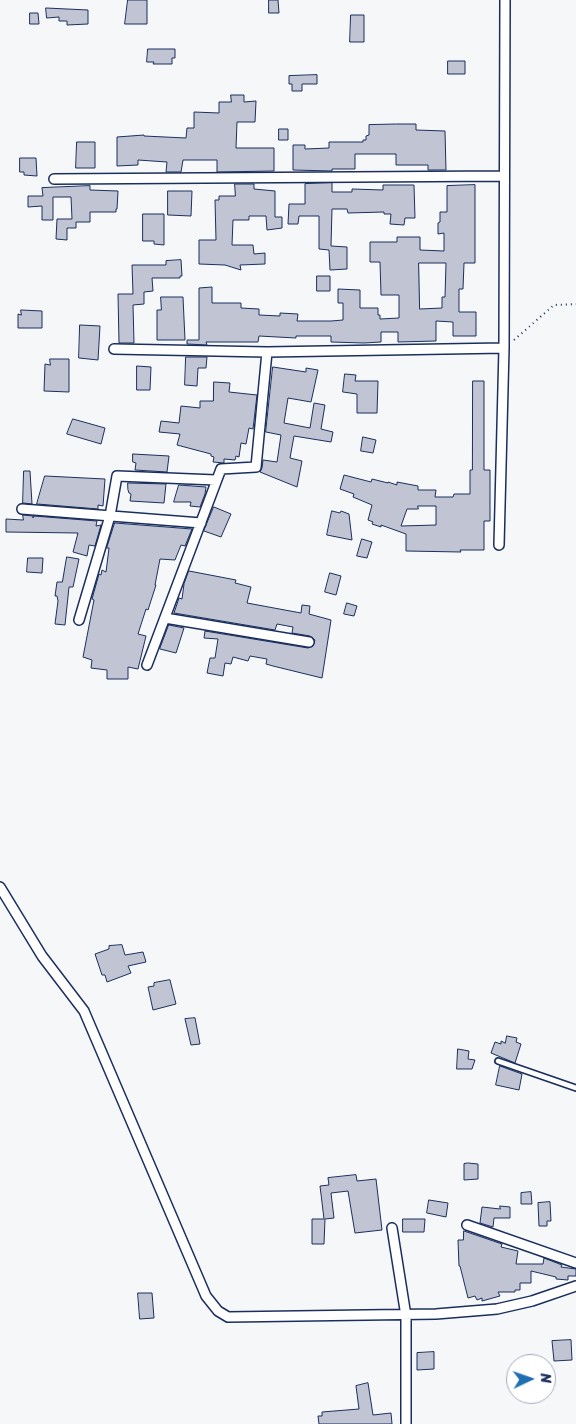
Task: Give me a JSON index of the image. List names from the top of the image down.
{
  "north": "right"
}
